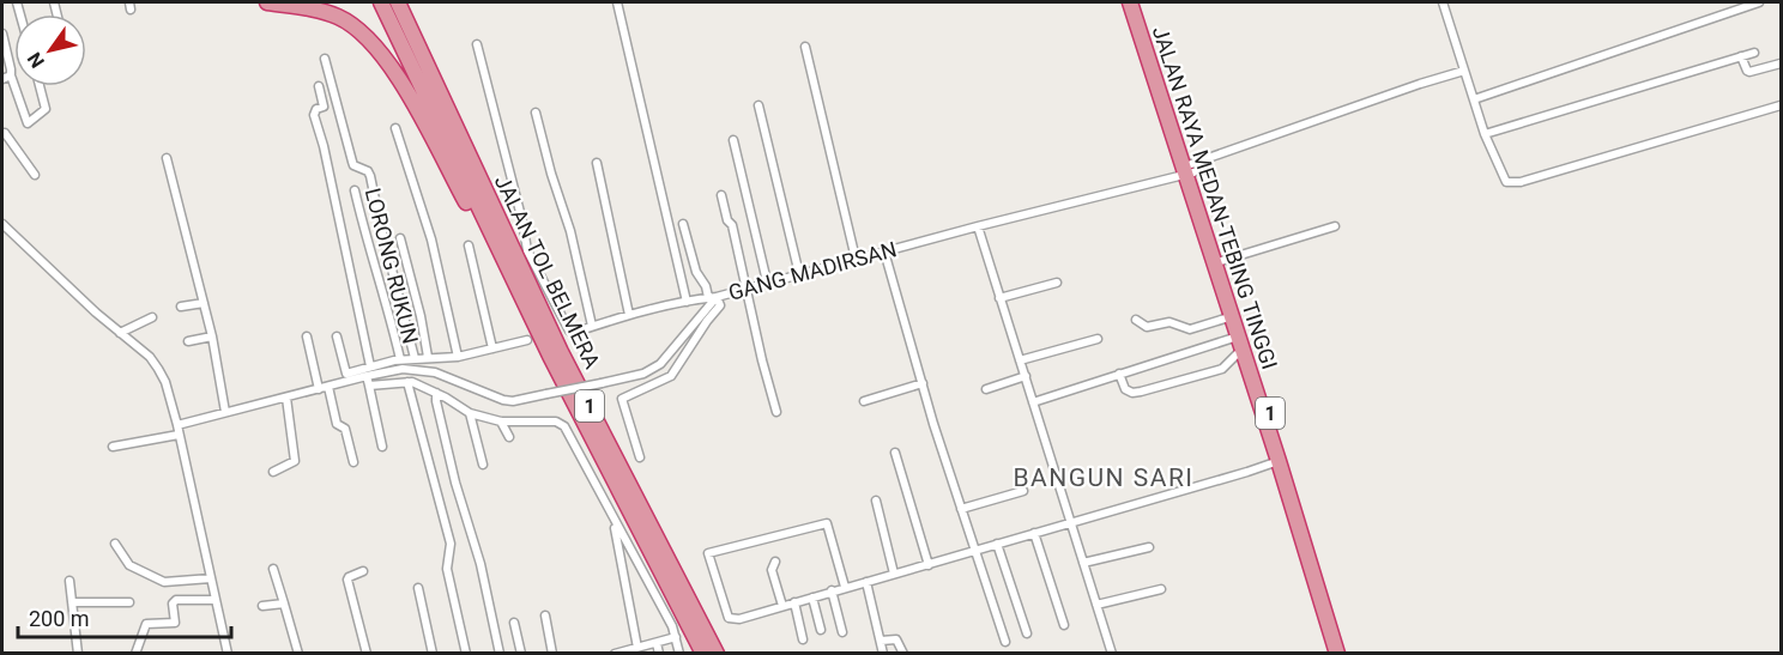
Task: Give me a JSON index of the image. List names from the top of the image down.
{
  "streets": {
    "highway": ["JALAN RAYA MEDAN-TEBING TINGGI", "JALAN TOL BELMERA", "1"],
    "street": ["LORONG RUKUN", "GANG MADIRSAN"]
  },
  "crossings": [
    ["JALAN RAYA MEDAN-TEBING TINGGI", "GANG MADIRSAN"],
    ["JALAN TOL BELMERA", "1"]
  ],
  "districts": ["BANGUN SARI"],
  "scale_bar": "200 m",
  "north": "bottom left"
}
